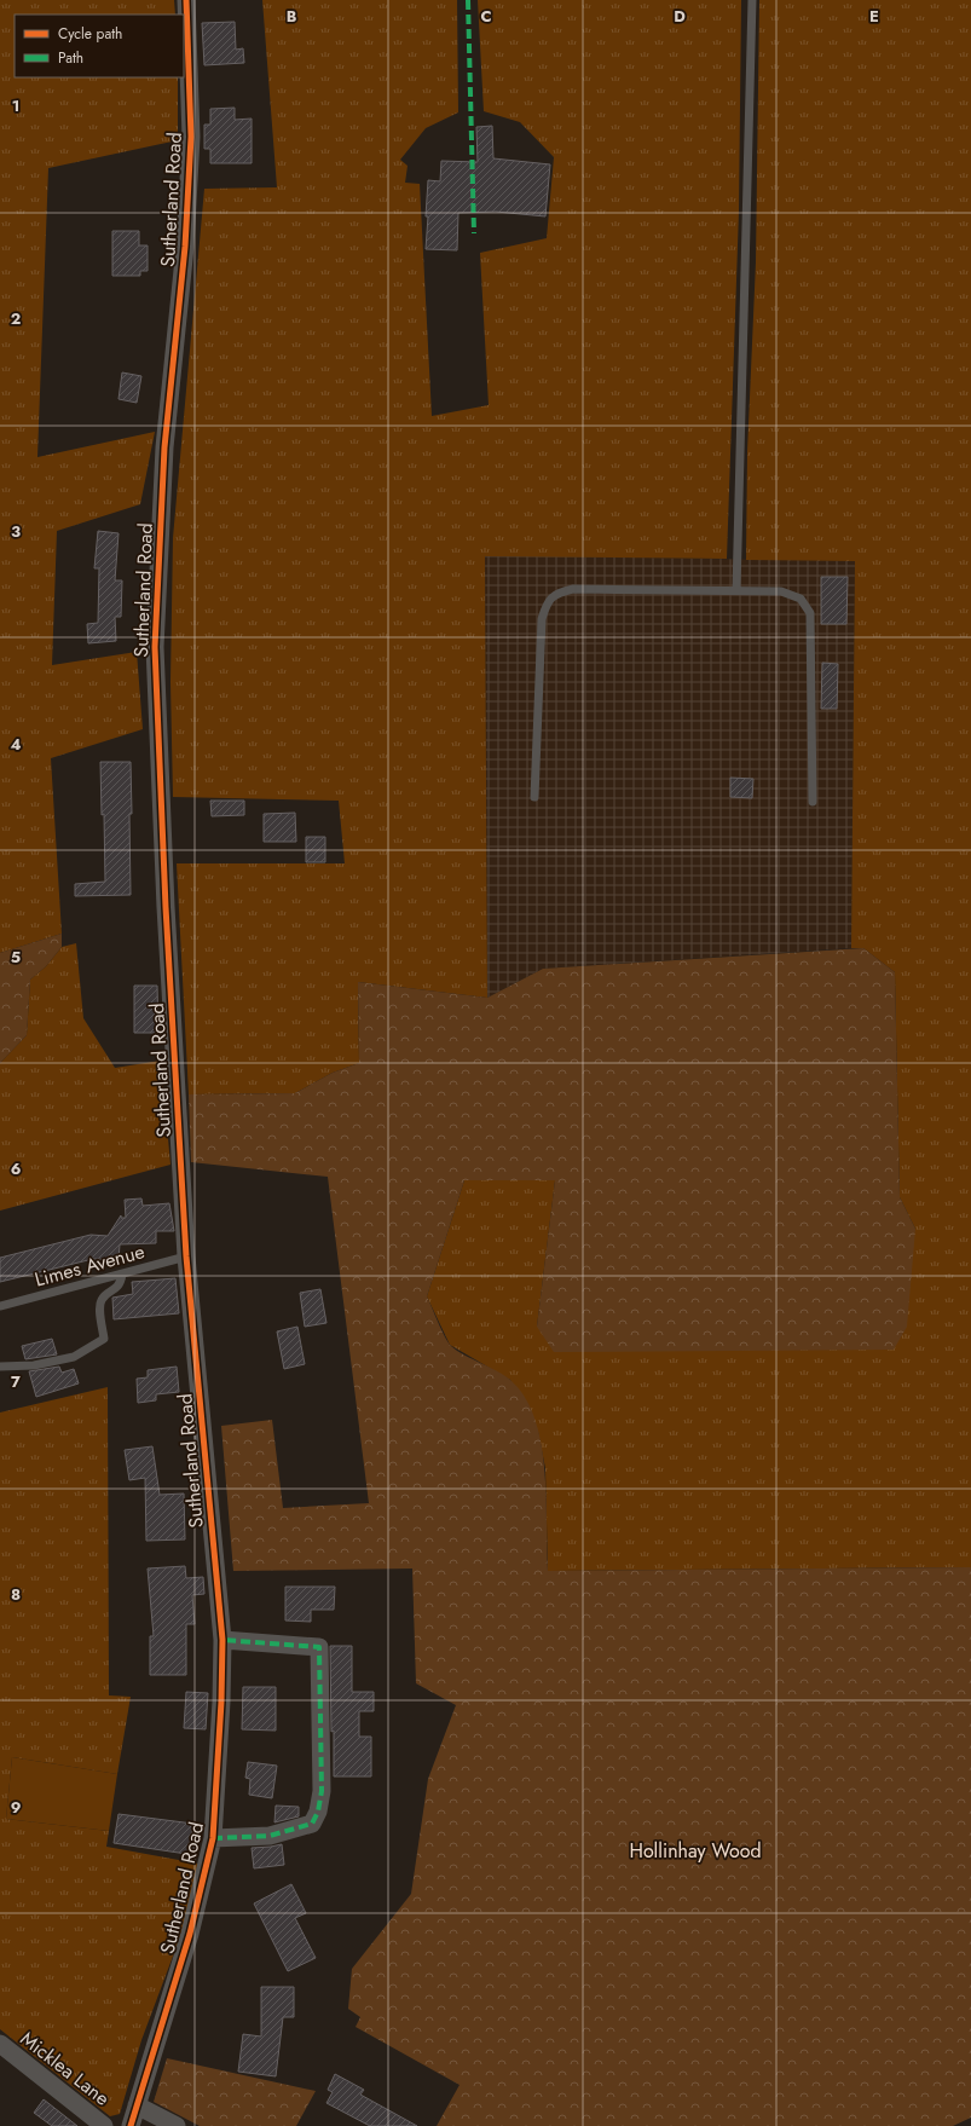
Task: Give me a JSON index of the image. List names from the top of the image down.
{
  "streets": {
    "street": ["Sutherland Road", "Micklea Lane"],
    "lane": ["Limes Avenue"]
  },
  "crossings": [
    ["Sutherland Road", "Limes Avenue"]
  ],
  "parks": ["Hollinhay Wood"],
  "legend": ["Cycle path", "Path"],
  "grid": {
    "columns": [
      "B",
      "C",
      "D",
      "E"
    ],
    "rows": [
      "1",
      "2",
      "3",
      "4",
      "5",
      "6",
      "7",
      "8",
      "9"
    ]
  }
}
